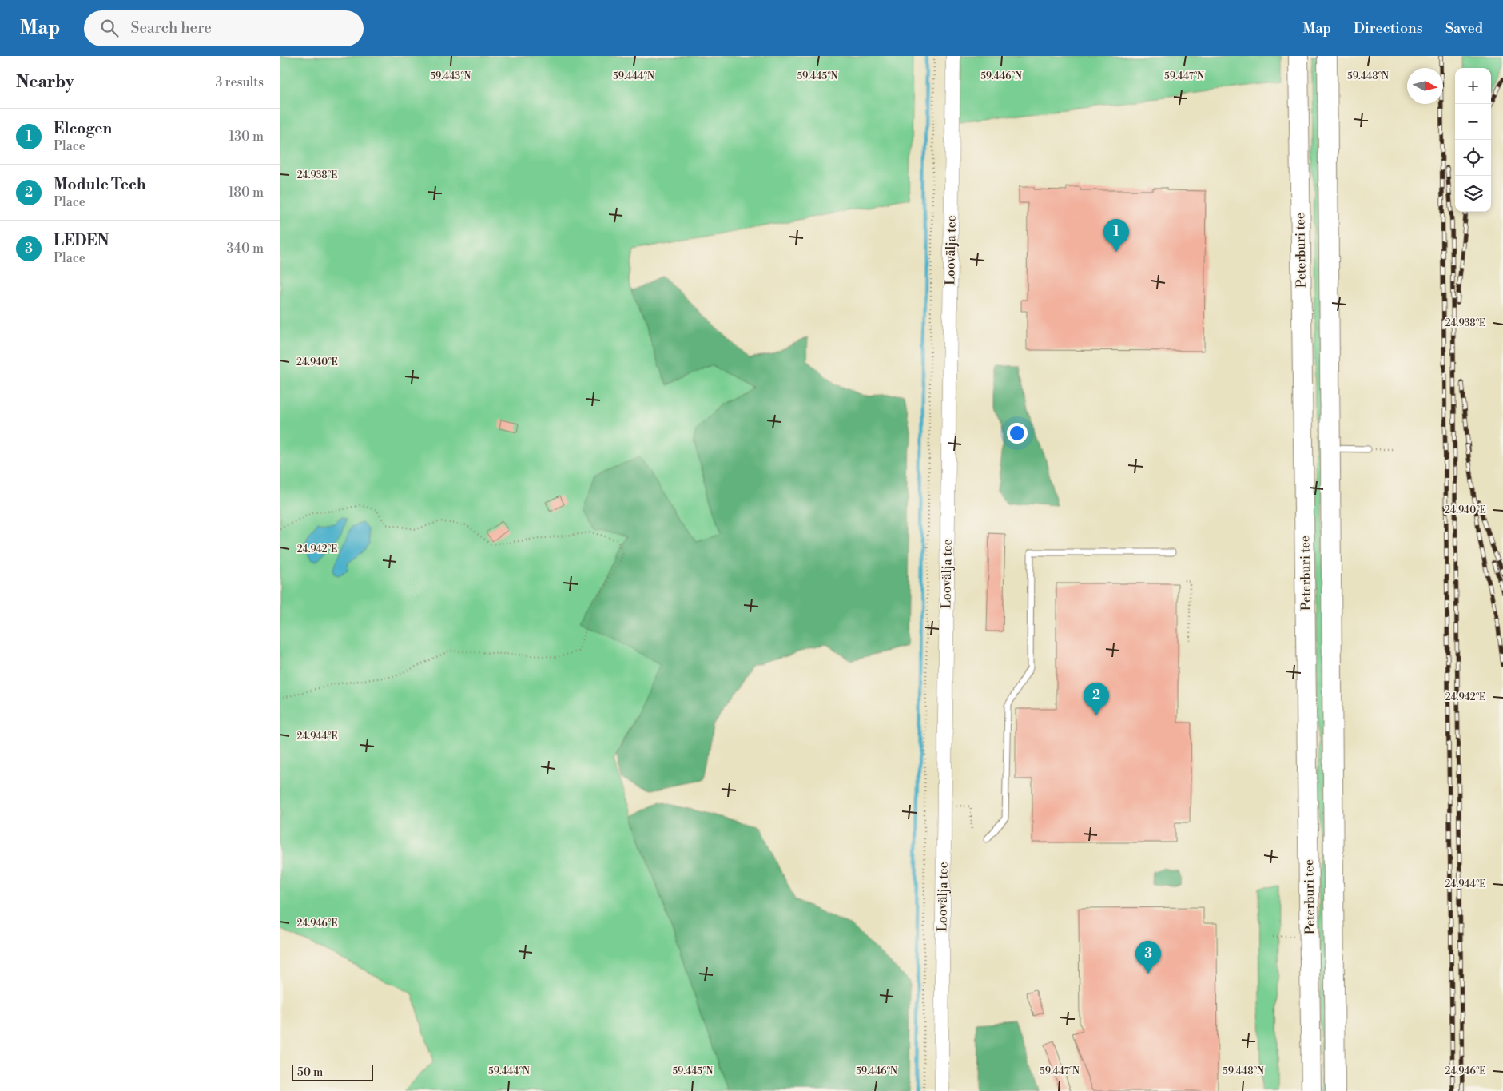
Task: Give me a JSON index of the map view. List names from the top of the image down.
{
  "streets": {
    "highway": ["Peterburi tee"],
    "street": ["Loovälja tee"]
  },
  "scale_bar": "50 m",
  "north": "right",
  "page": {
    "header": "Map",
    "search": "Search here",
    "nav": ["Map", "Directions", "Saved"],
    "heading": ["Nearby", "3 results"],
    "map_buttons": ["+", "−"],
    "list": [
      {
        "mark": "1",
        "name": "Elcogen",
        "note": "Place",
        "value": "130 m"
      },
      {
        "mark": "2",
        "name": "Module Tech",
        "note": "Place",
        "value": "180 m"
      },
      {
        "mark": "3",
        "name": "LEDEN",
        "note": "Place",
        "value": "340 m"
      }
    ],
    "pins": ["1", "2", "3"],
    "scale": "50 m"
  },
  "coordinates": [
    "59.445°N",
    "59.447°N",
    "59.443°N",
    "59.444°N",
    "59.446°N",
    "59.448°N",
    "24.938°E",
    "24.940°E",
    "24.942°E",
    "24.944°E",
    "24.946°E"
  ]
}
